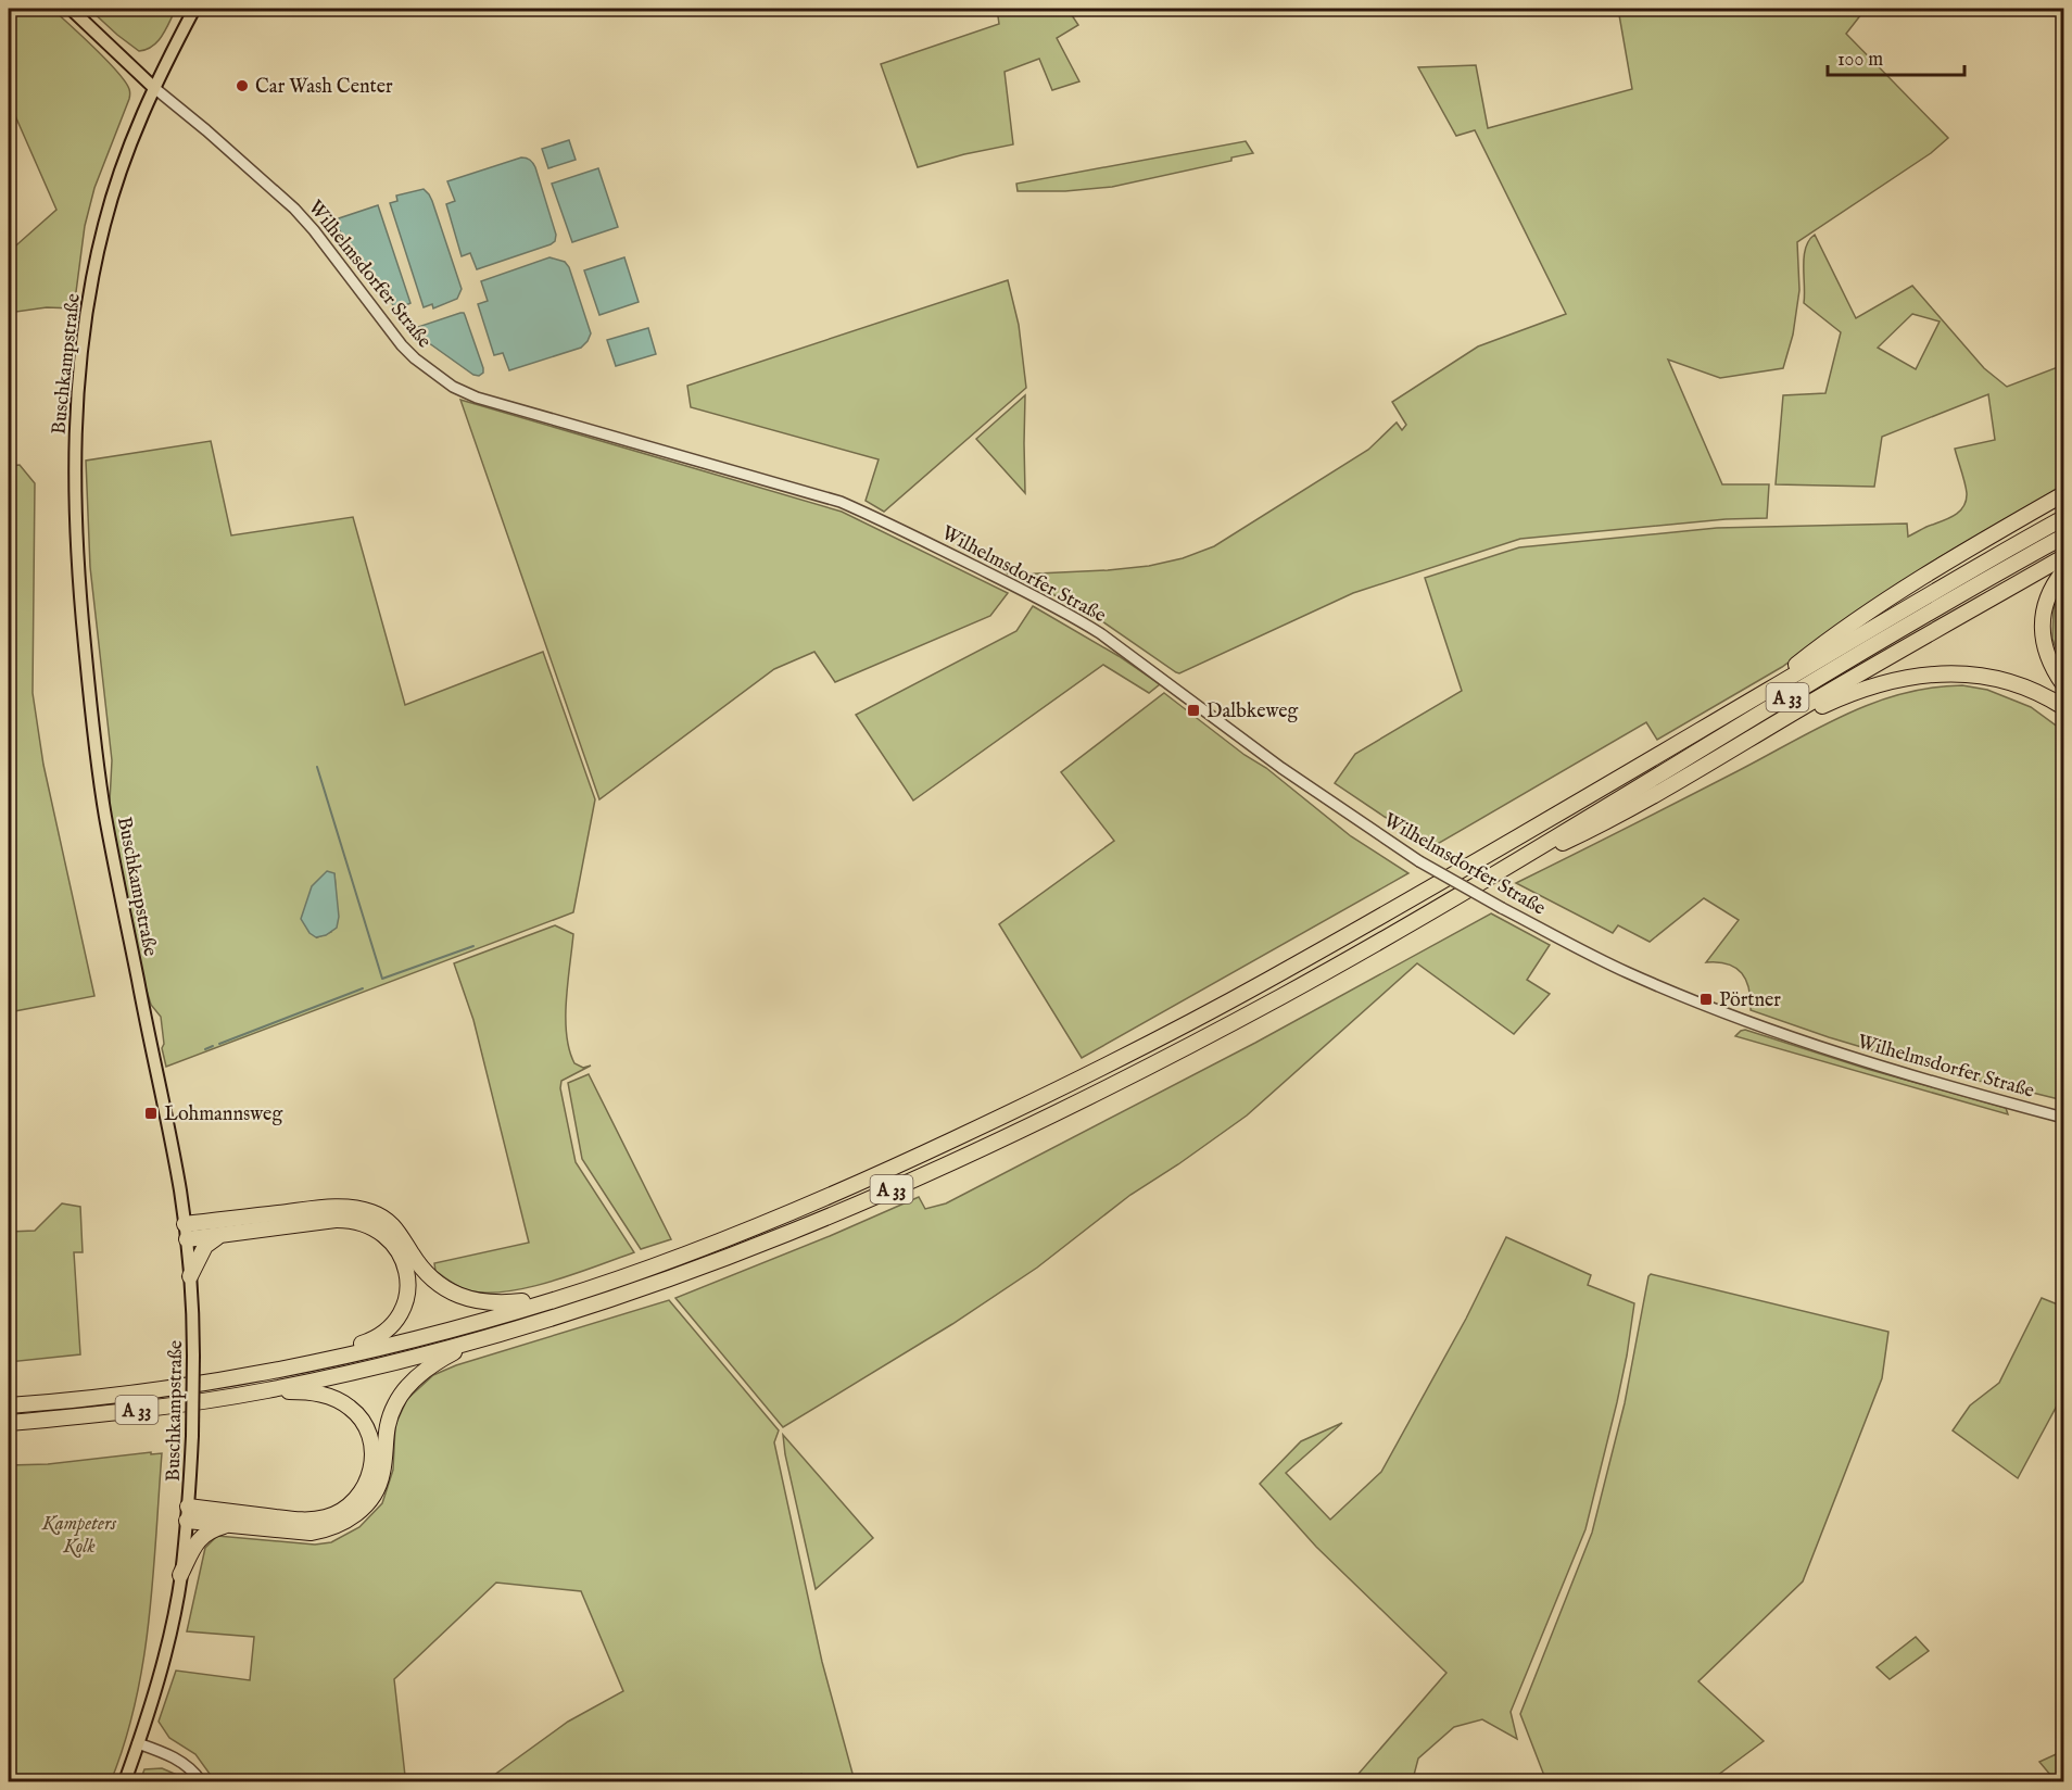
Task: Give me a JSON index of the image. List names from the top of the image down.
{
  "streets": {
    "highway": ["A 33"],
    "main road": ["Buschkampstraße"],
    "street": ["Wilhelmsdorfer Straße"]
  },
  "crossings": [
    ["Wilhelmsdorfer Straße", "Buschkampstraße"]
  ],
  "parks": ["Kampeters Kolk"],
  "places": {
    "other": ["Car Wash Center"],
    "transit": ["Dalbkeweg", "Pörtner", "Lohmannsweg"]
  },
  "scale_bar": "100 m"
}
